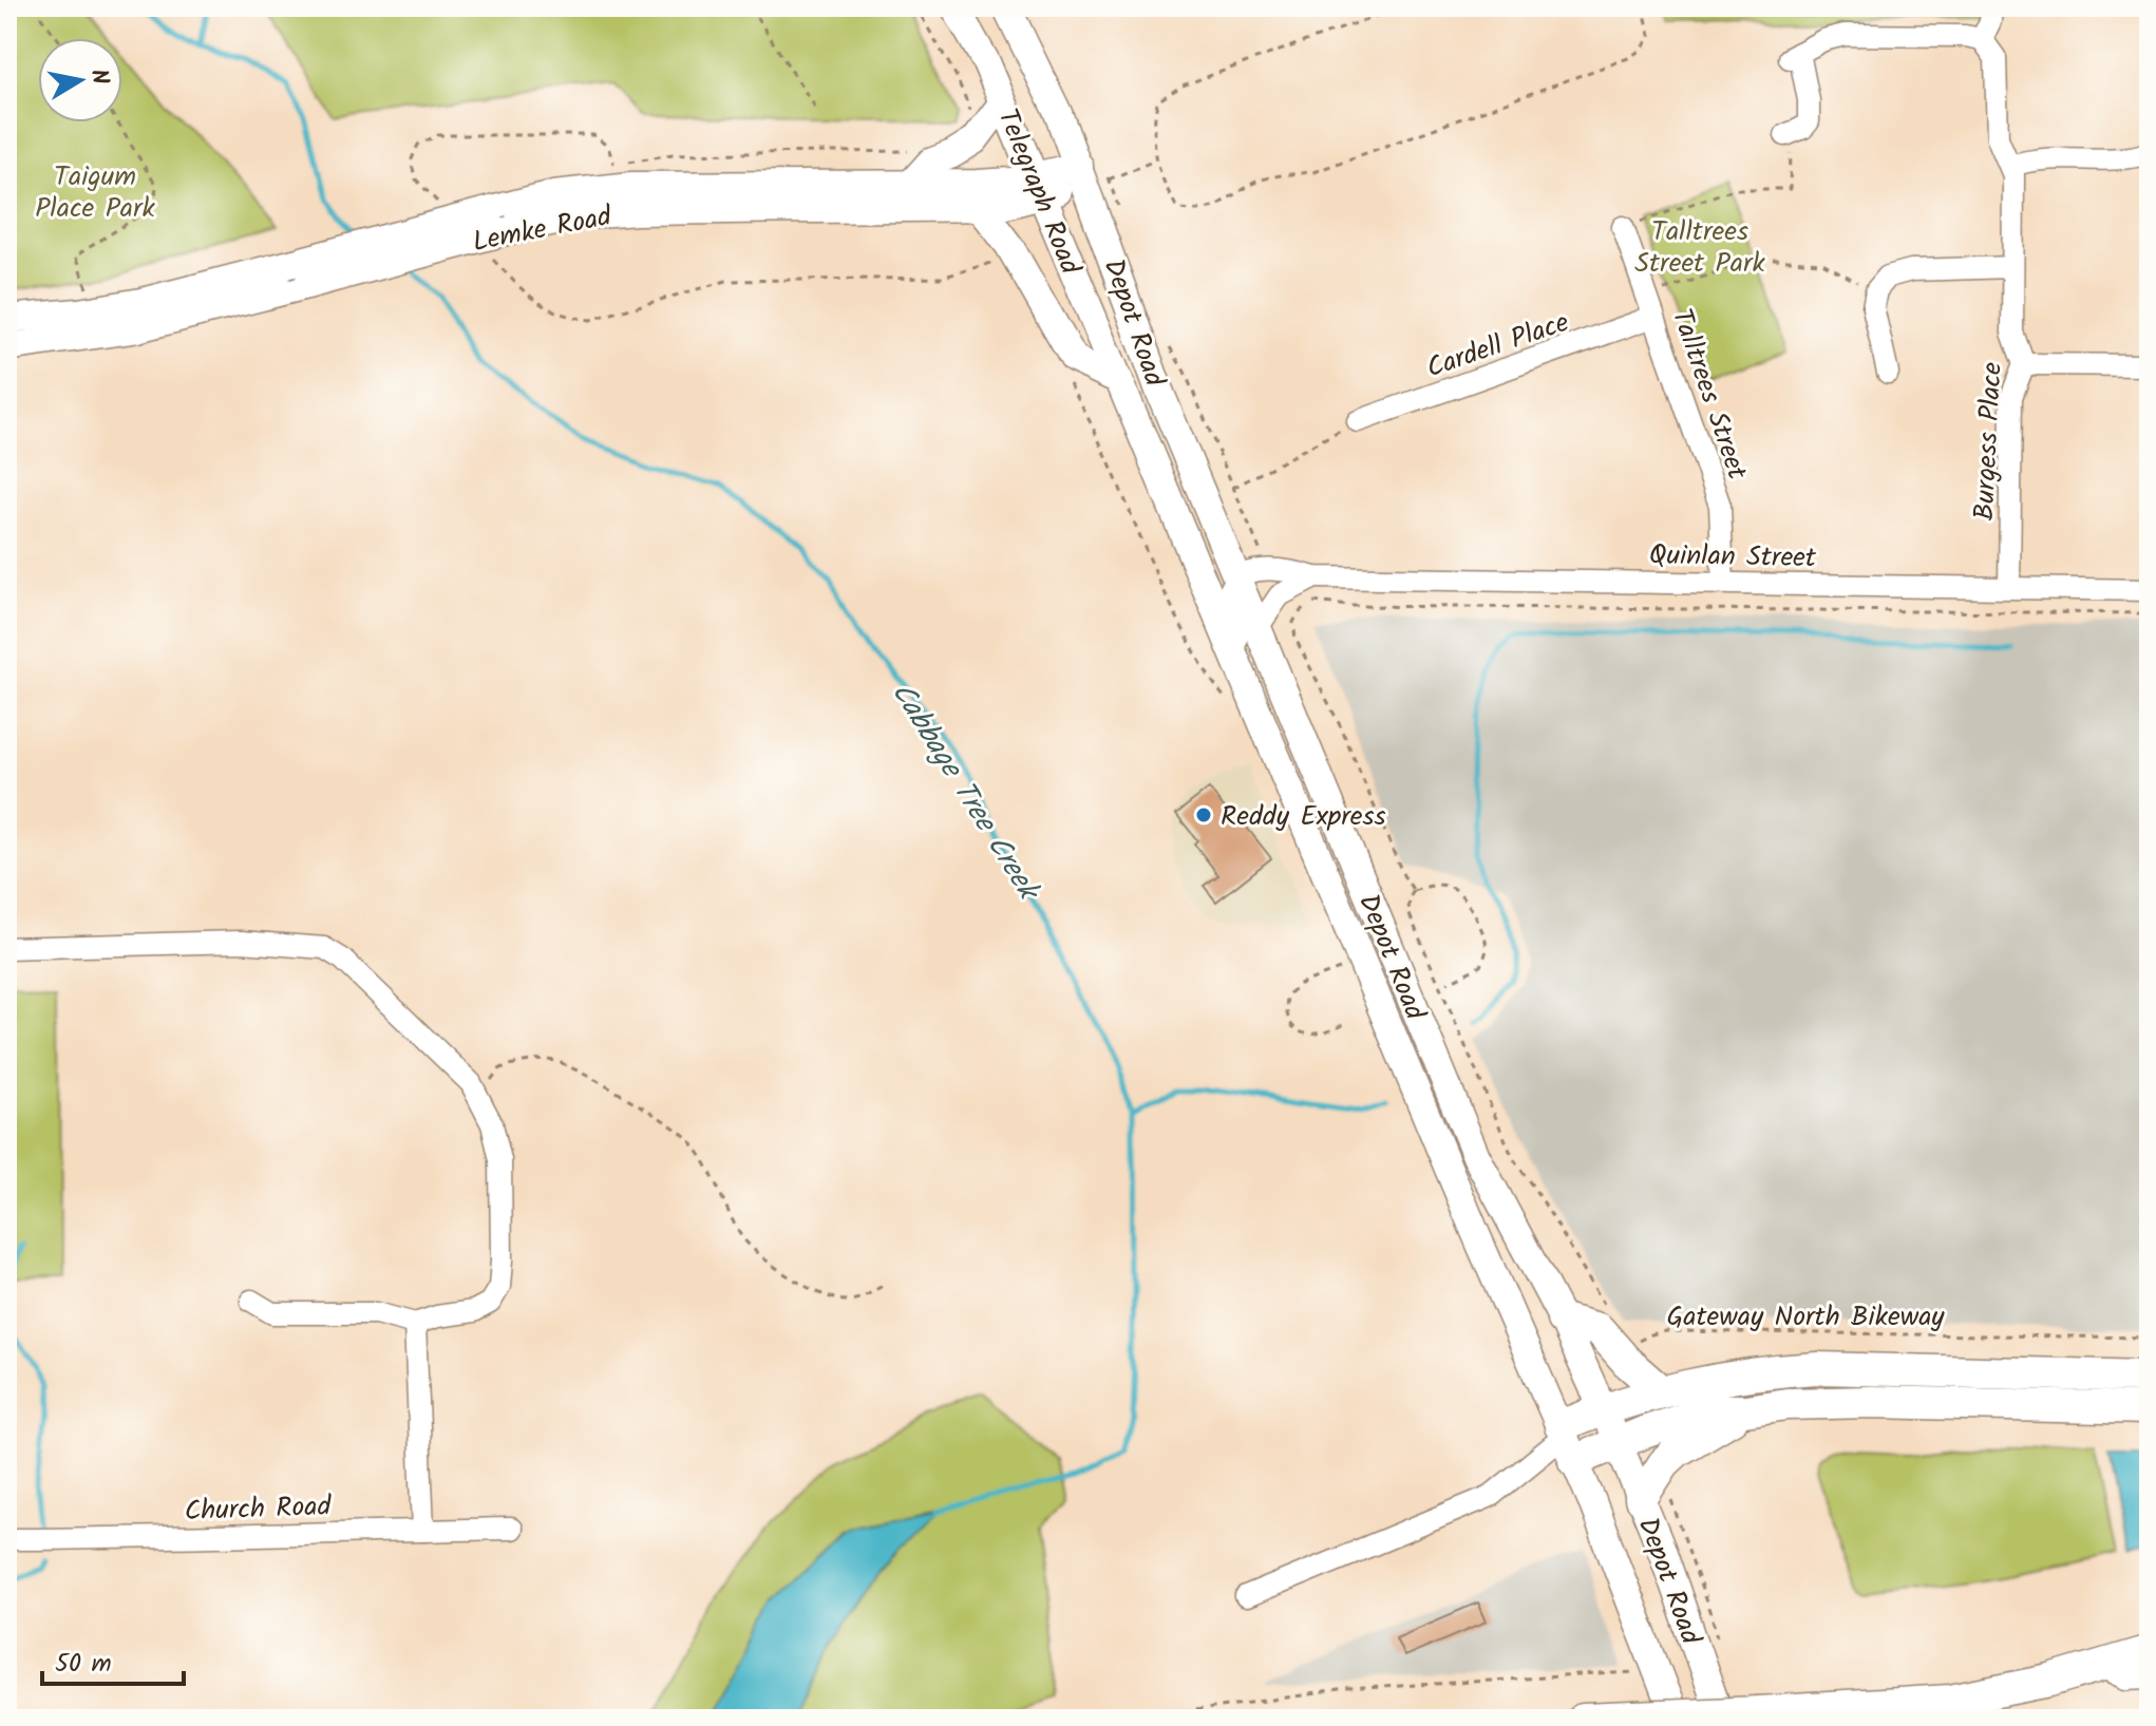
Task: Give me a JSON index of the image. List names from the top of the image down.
{
  "streets": {
    "main road": ["Telegraph Road", "Lemke Road", "Depot Road"],
    "street": [
      "Cardell Place",
      "Talltrees Street",
      "Burgess Place",
      "Quinlan Street",
      "Church Road"
    ],
    "path": ["Gateway North Bikeway"]
  },
  "crossings": [
    ["Telegraph Road", "Lemke Road"],
    ["Telegraph Road", "Depot Road"],
    ["Lemke Road", "Depot Road"],
    ["Depot Road", "Quinlan Street"],
    ["Cardell Place", "Talltrees Street"],
    ["Talltrees Street", "Quinlan Street"],
    ["Burgess Place", "Quinlan Street"]
  ],
  "water": ["Cabbage Tree Creek"],
  "parks": ["Taigum Place Park", "Talltrees Street Park"],
  "places": ["Reddy Express"],
  "scale_bar": "50 m",
  "north": "right"
}
